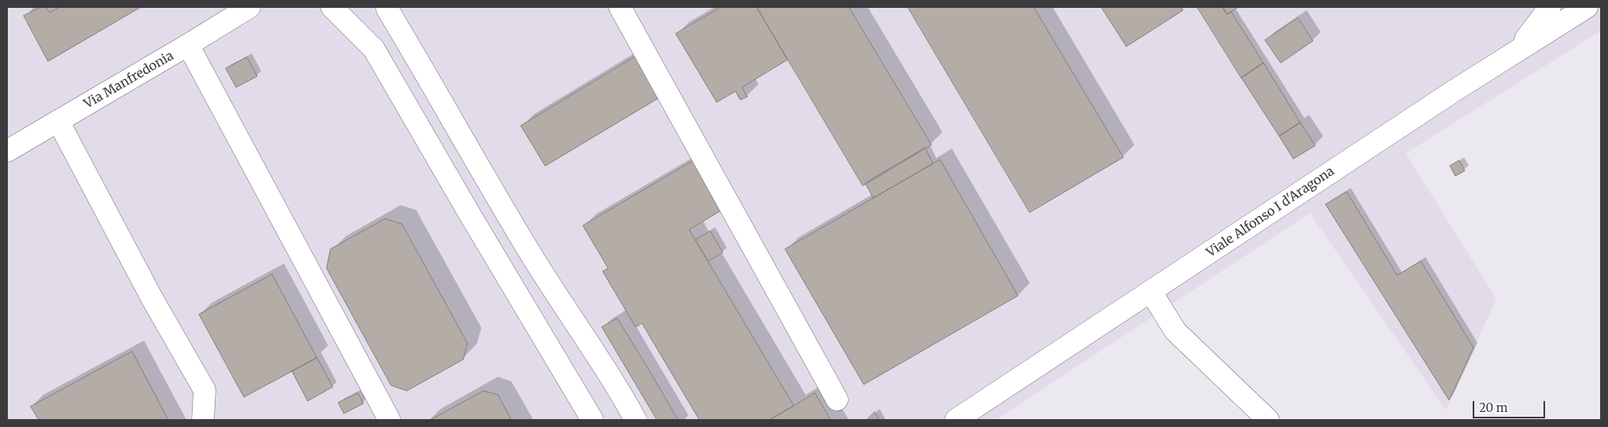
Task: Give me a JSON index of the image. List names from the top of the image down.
{
  "streets": {
    "main road": ["Via Manfredonia", "Viale Alfonso I d'Aragona"]
  },
  "scale_bar": "20 m"
}
